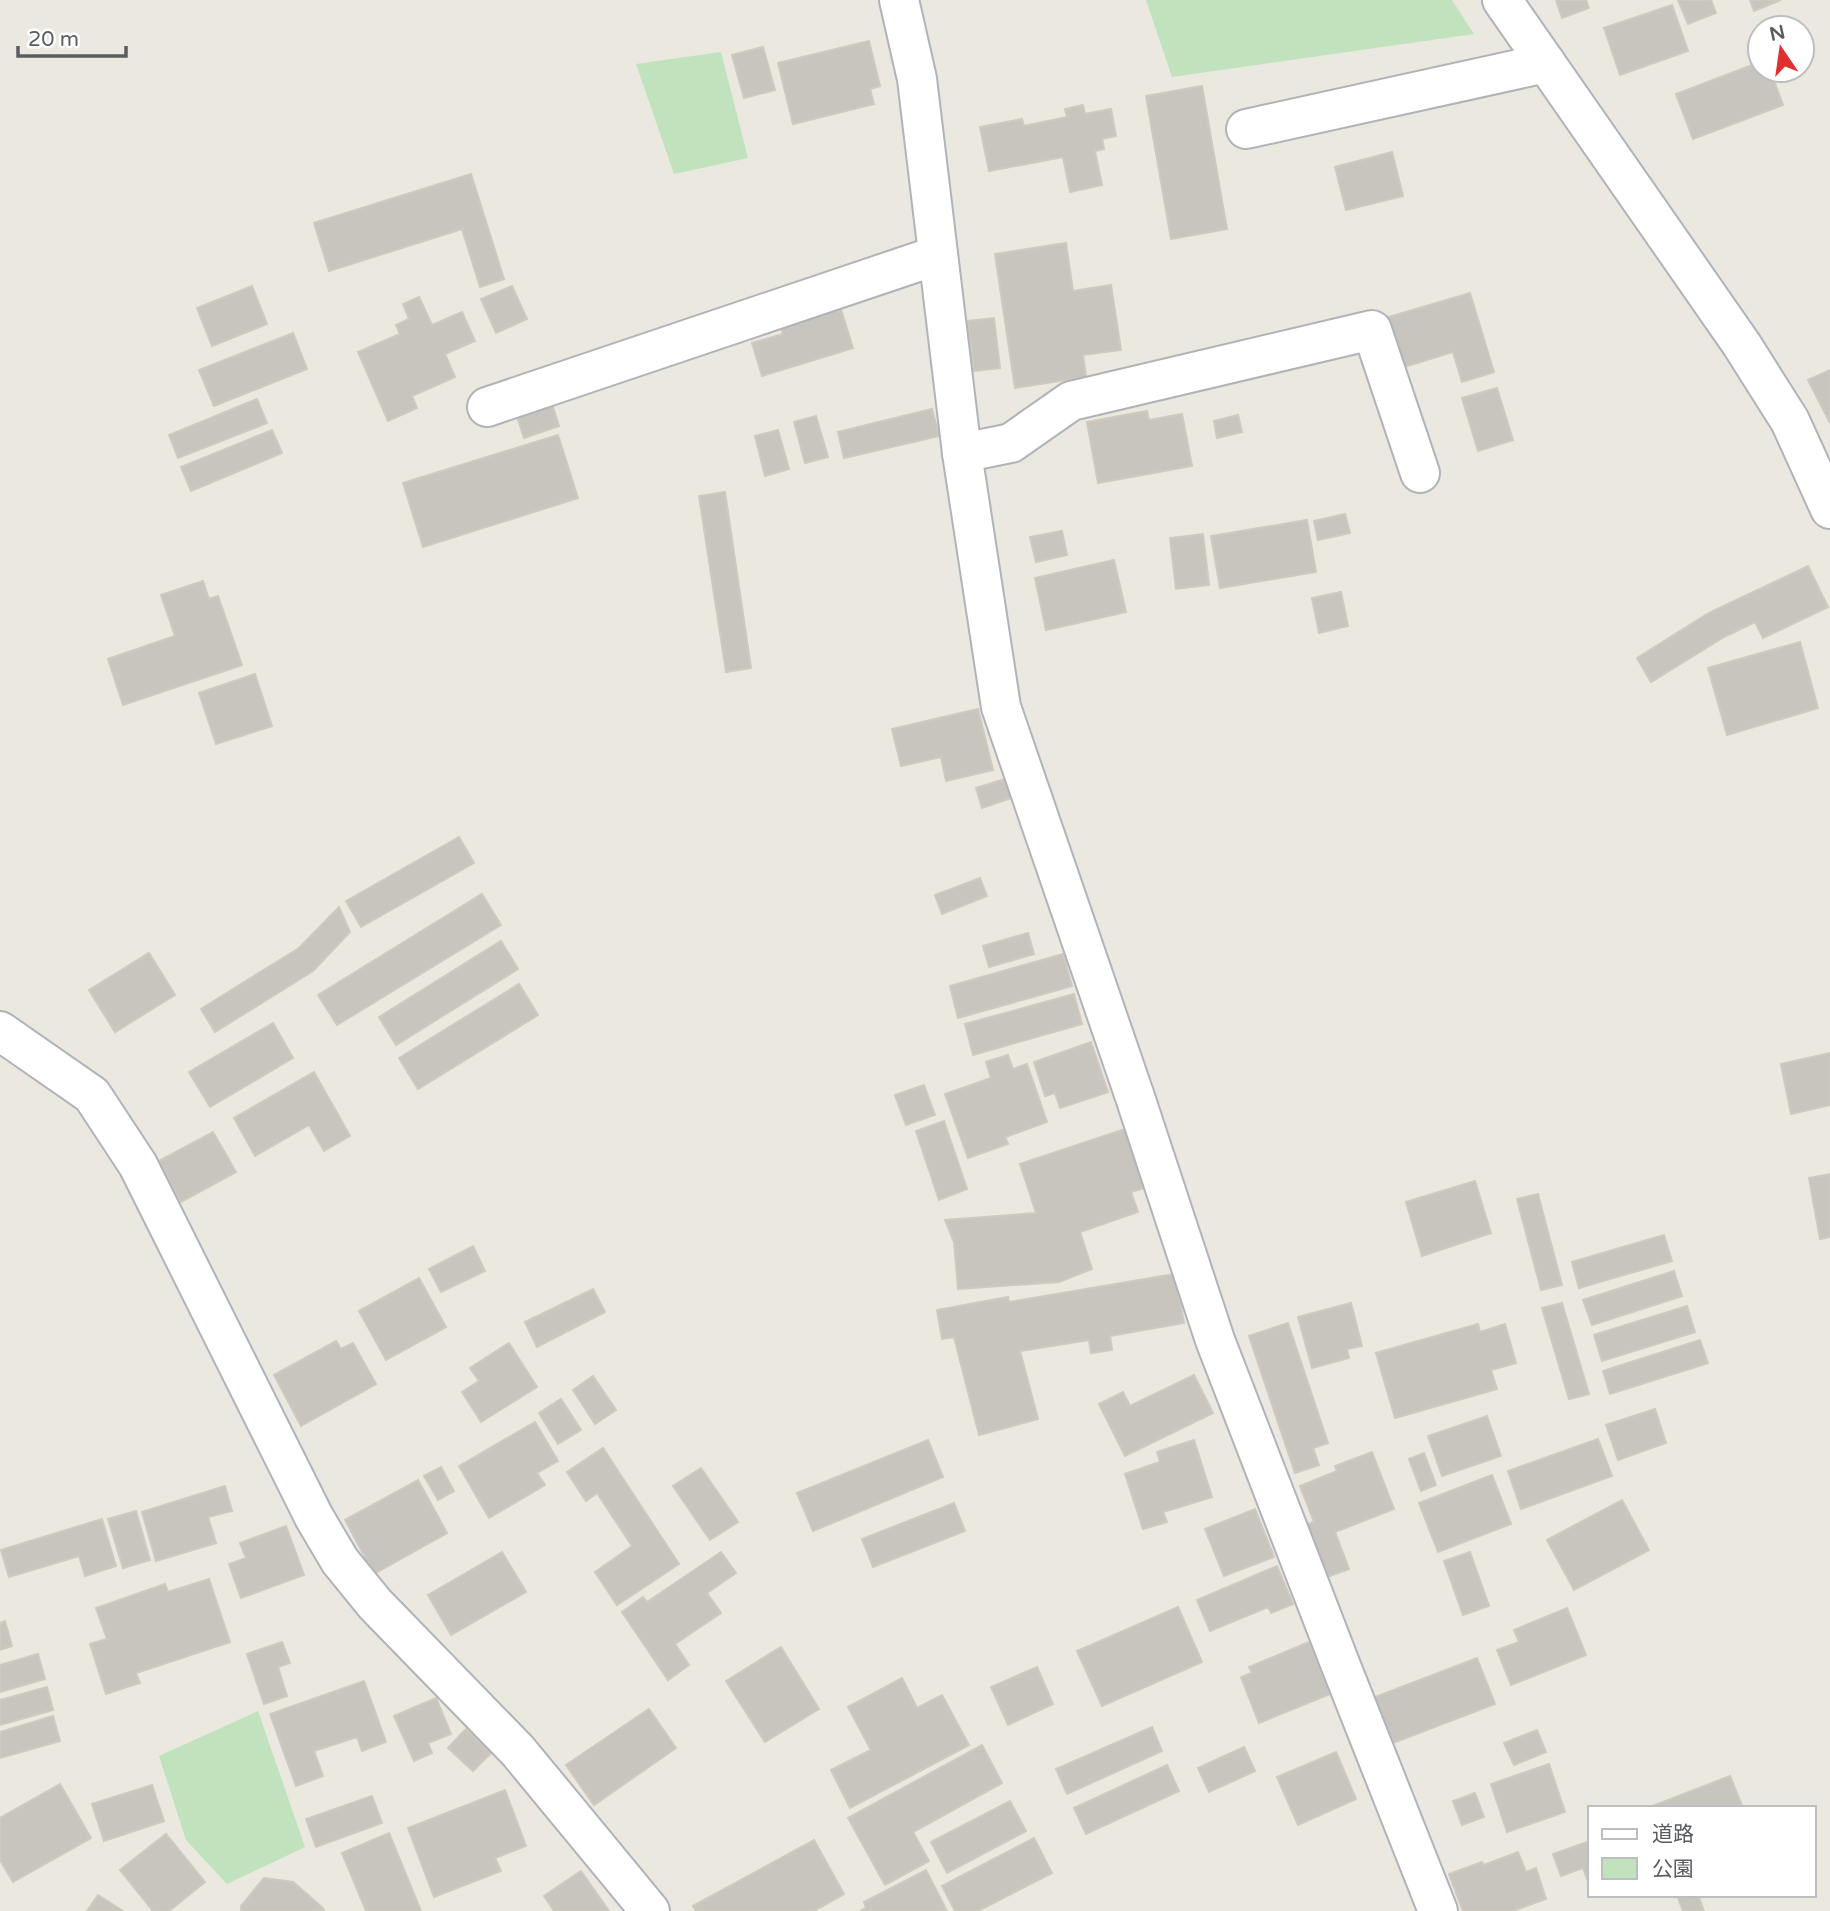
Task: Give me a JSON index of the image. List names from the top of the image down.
{
  "legend": ["道路", "公園"],
  "scale_bar": "20 m",
  "north": "top"
}
